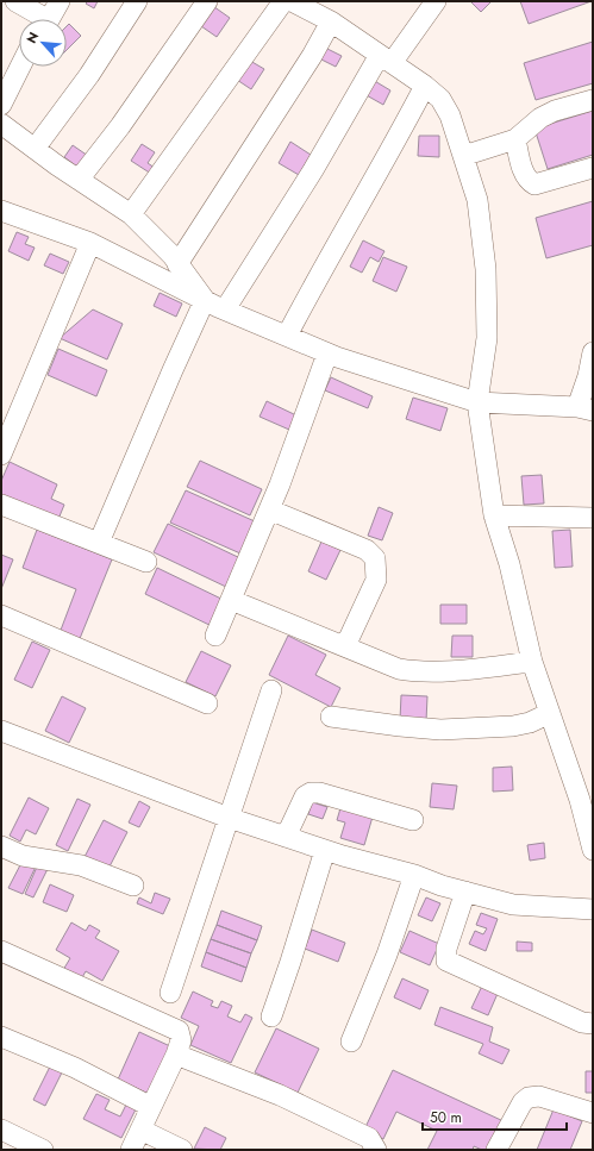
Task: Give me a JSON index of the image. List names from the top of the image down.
{
  "scale_bar": "50 m",
  "north": "top left"
}
